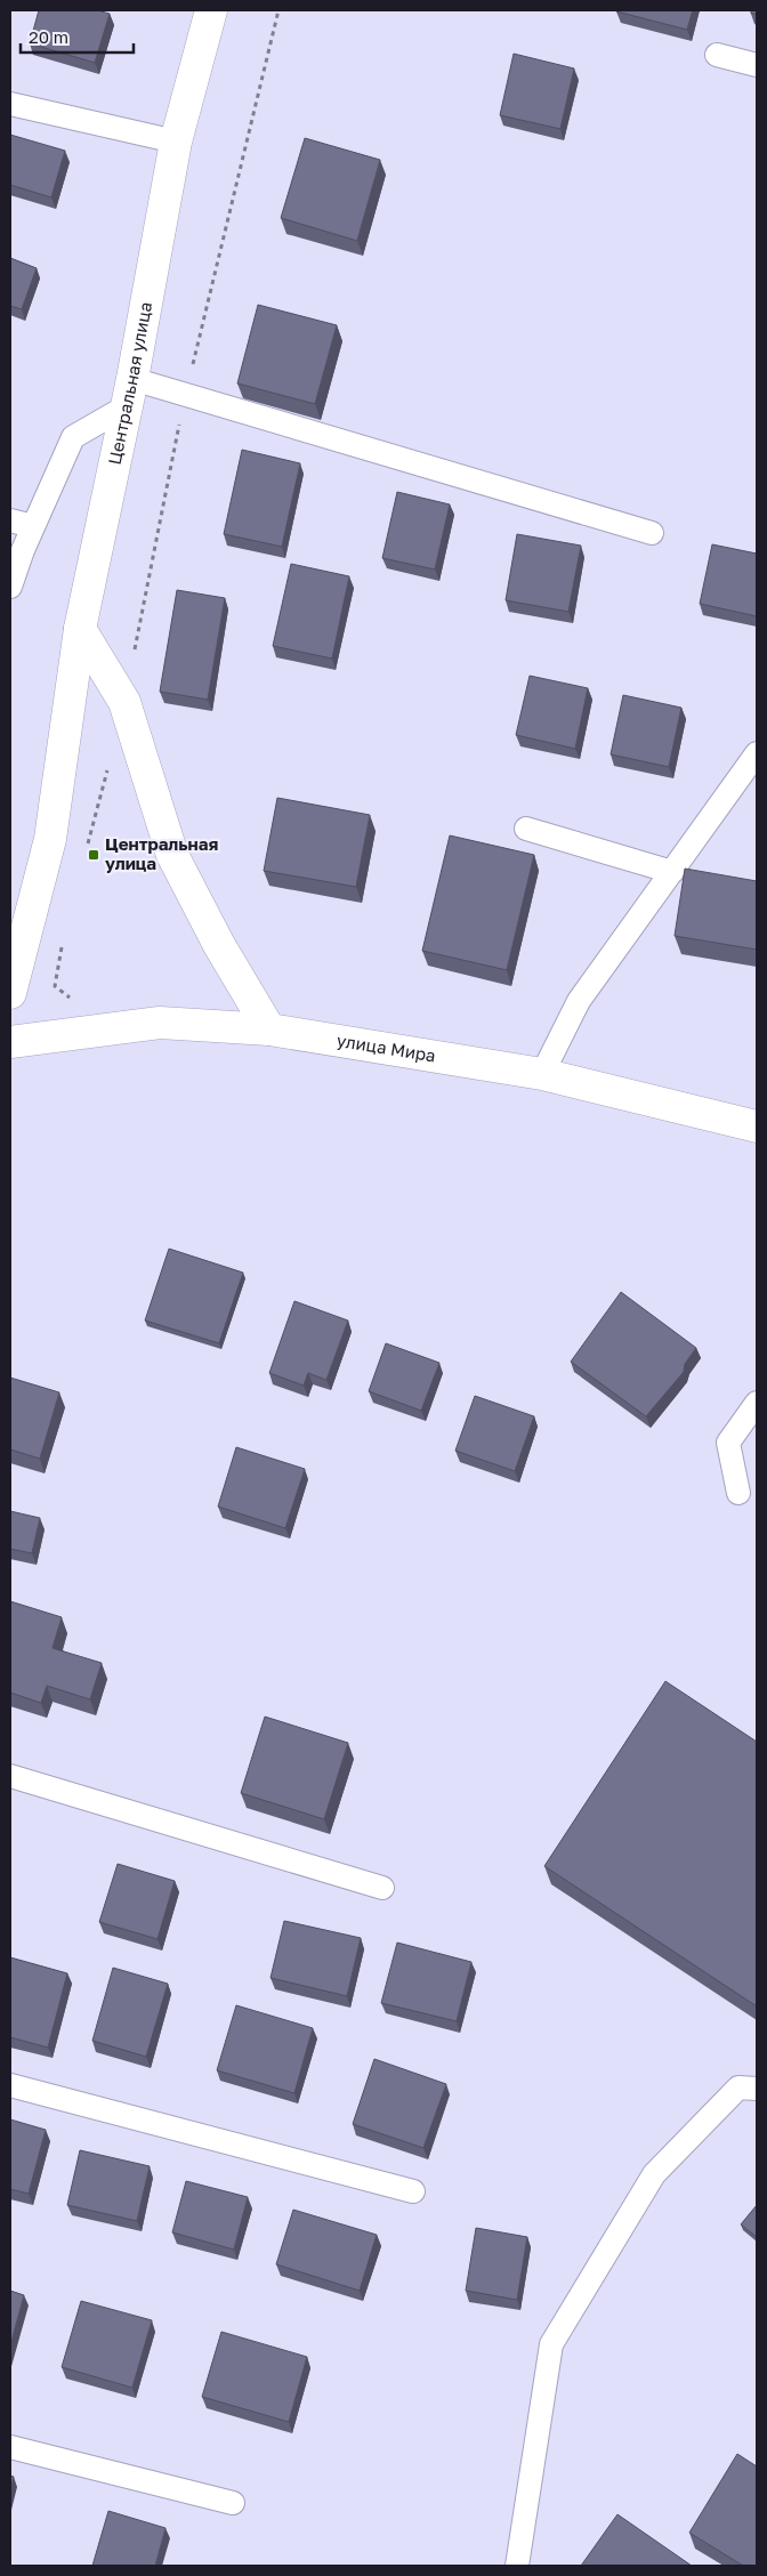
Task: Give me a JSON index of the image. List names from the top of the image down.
{
  "streets": {
    "street": ["Центральная улица", "улица Мира"]
  },
  "places": {
    "transit": ["Центральная улица"]
  },
  "scale_bar": "20 m"
}
